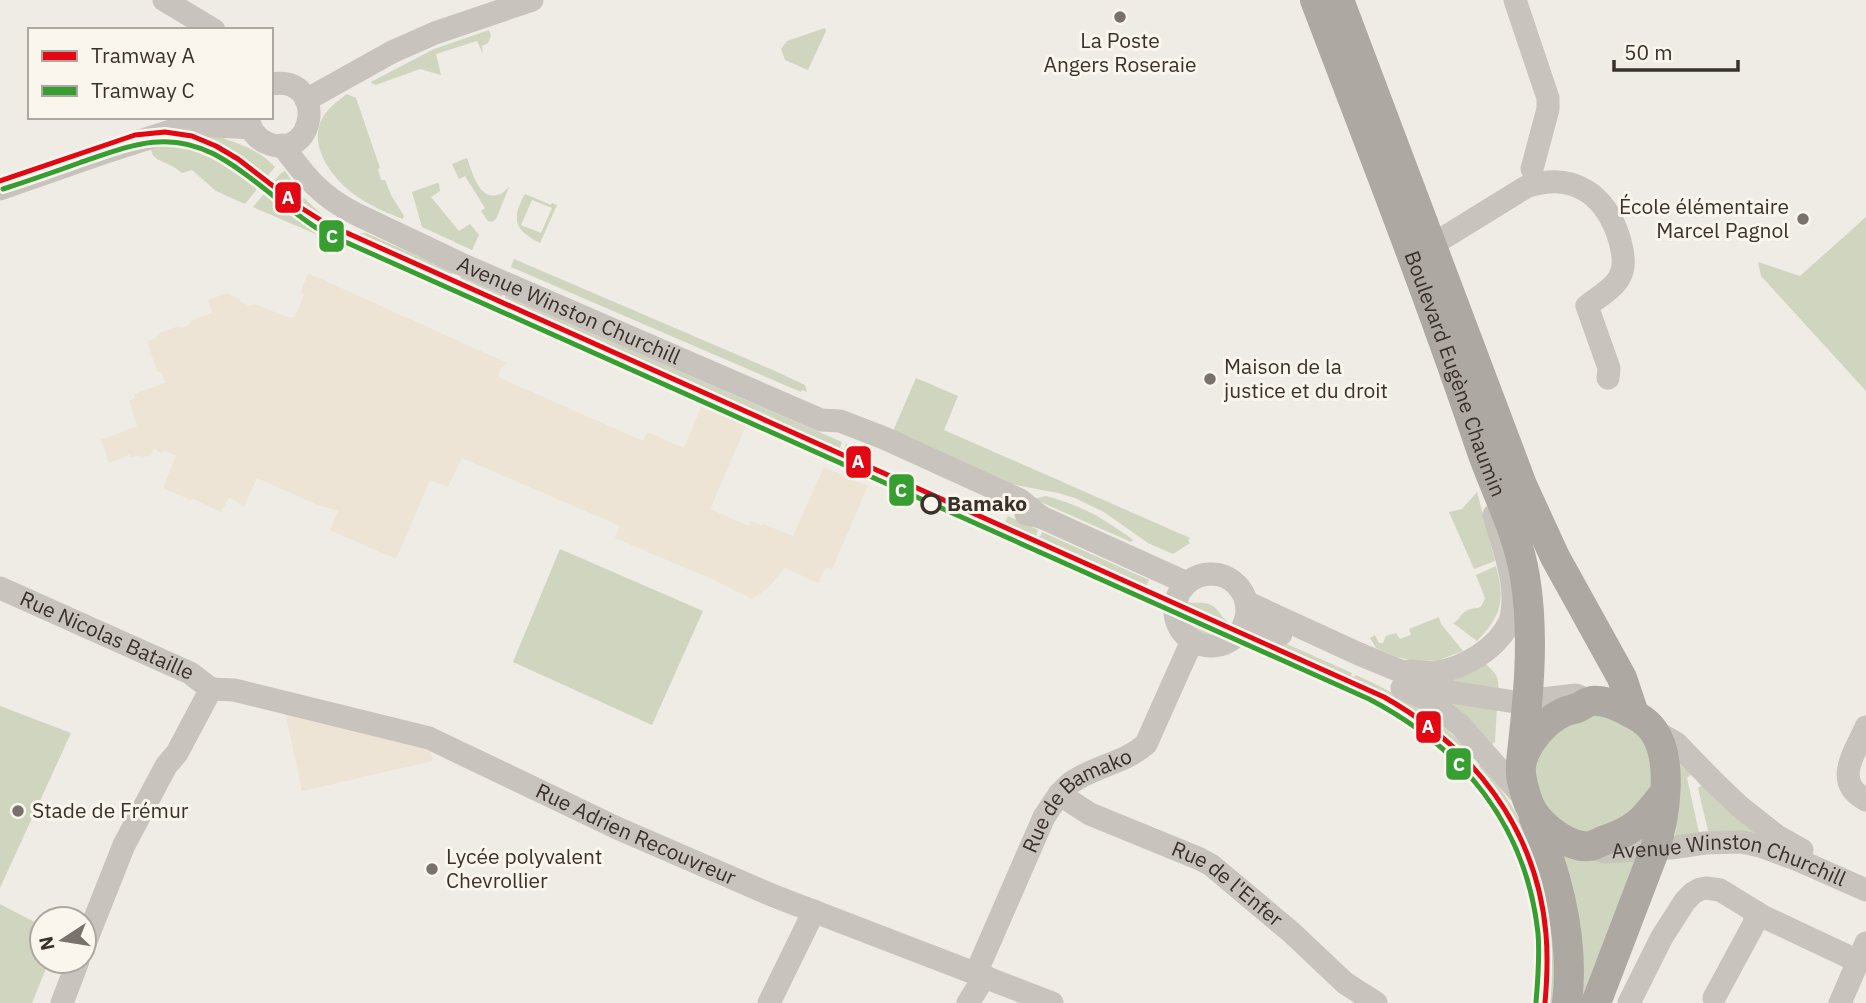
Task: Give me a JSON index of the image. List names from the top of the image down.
{
  "streets": {
    "main road": ["Avenue Winston Churchill", "Boulevard Eugène Chaumin"],
    "street": [
      "Rue Nicolas Bataille",
      "Rue de Bamako",
      "Rue Adrien Recouvreur",
      "Rue de l'Enfer"
    ]
  },
  "crossings": [
    ["Avenue Winston Churchill", "Boulevard Eugène Chaumin"],
    ["Avenue Winston Churchill", "Rue de Bamako"],
    ["Rue Nicolas Bataille", "Rue Adrien Recouvreur"],
    ["Rue de Bamako", "Rue Adrien Recouvreur"],
    ["Rue de Bamako", "Rue de l'Enfer"]
  ],
  "places": [
    "La Poste Angers Roseraie",
    "École élémentaire Marcel Pagnol",
    "Maison de la justice et du droit",
    "Bamako",
    "Stade de Frémur",
    "Lycée polyvalent Chevrollier"
  ],
  "lines": ["tram line A", "tram line C"],
  "legend": ["Tramway A", "Tramway C"],
  "scale_bar": "50 m",
  "north": "left"
}
